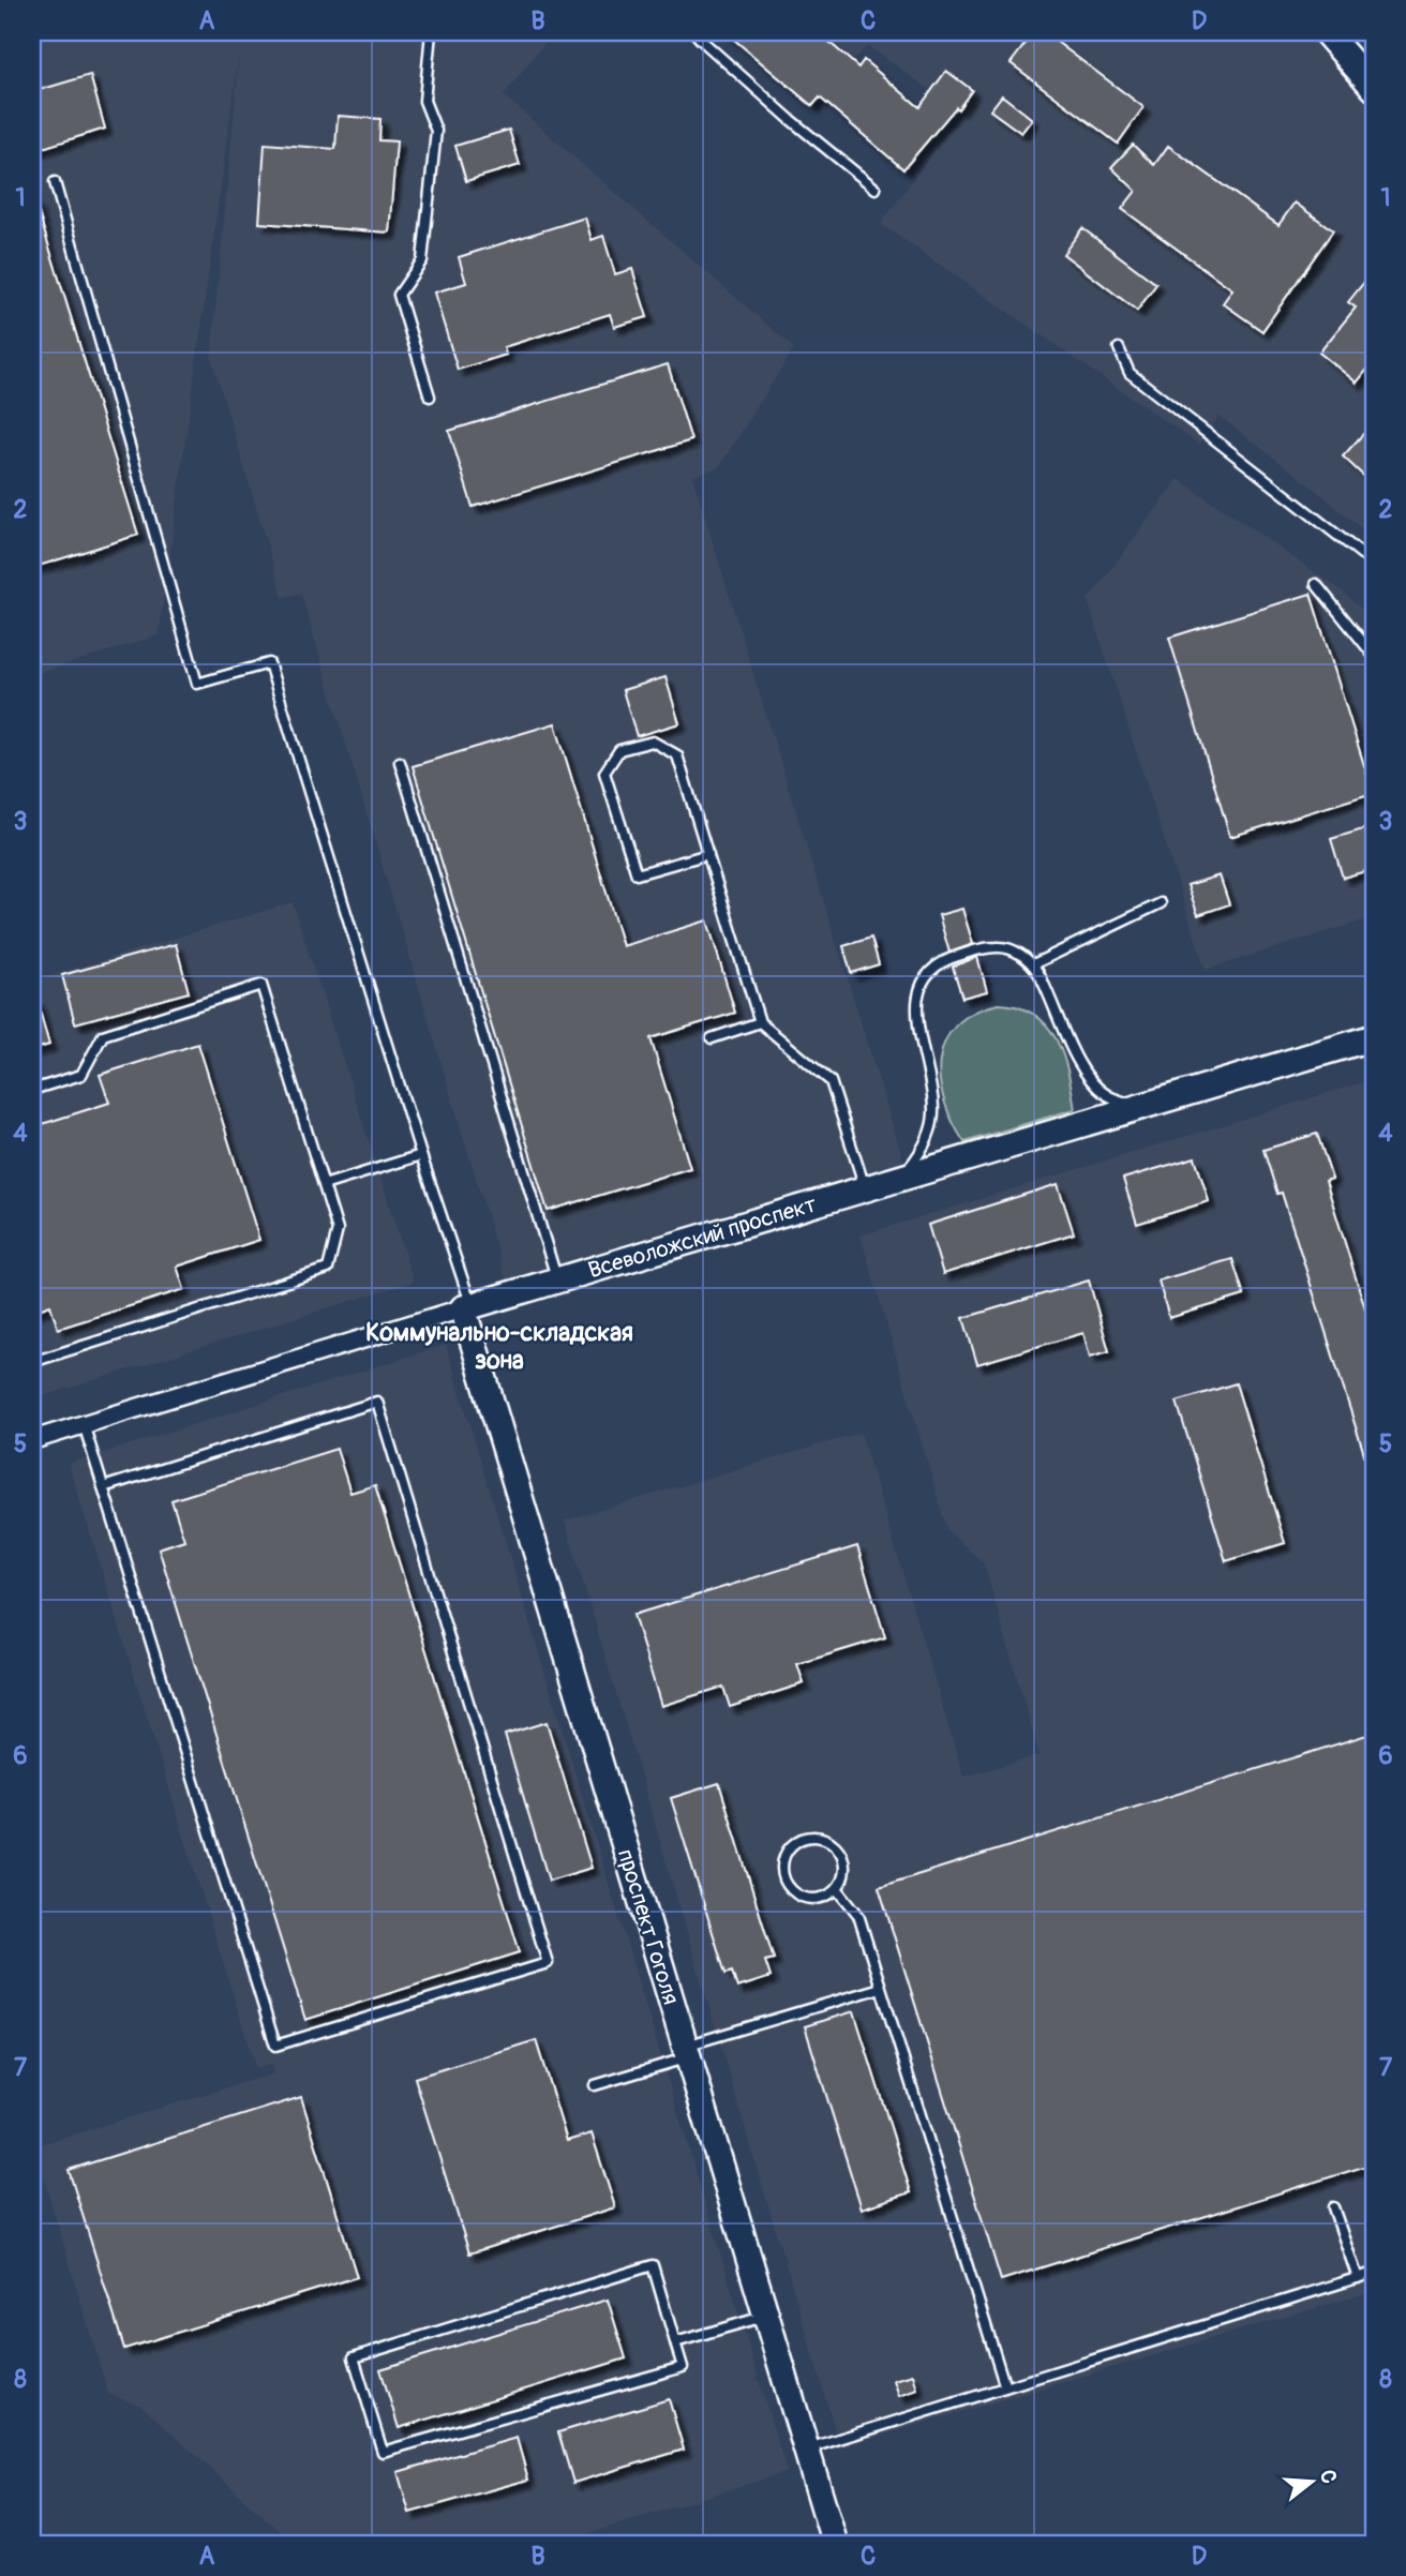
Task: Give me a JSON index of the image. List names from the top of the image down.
{
  "streets": {
    "street": ["Всеволожский проспект", "проспект Гоголя"]
  },
  "crossings": [
    ["Всеволожский проспект", "проспект Гоголя"]
  ],
  "districts": ["Коммунально-складская зона"],
  "north": "right",
  "grid": {
    "columns": [
      "A",
      "B",
      "C",
      "D"
    ],
    "rows": [
      "1",
      "2",
      "3",
      "4",
      "5",
      "6",
      "7",
      "8"
    ]
  }
}
